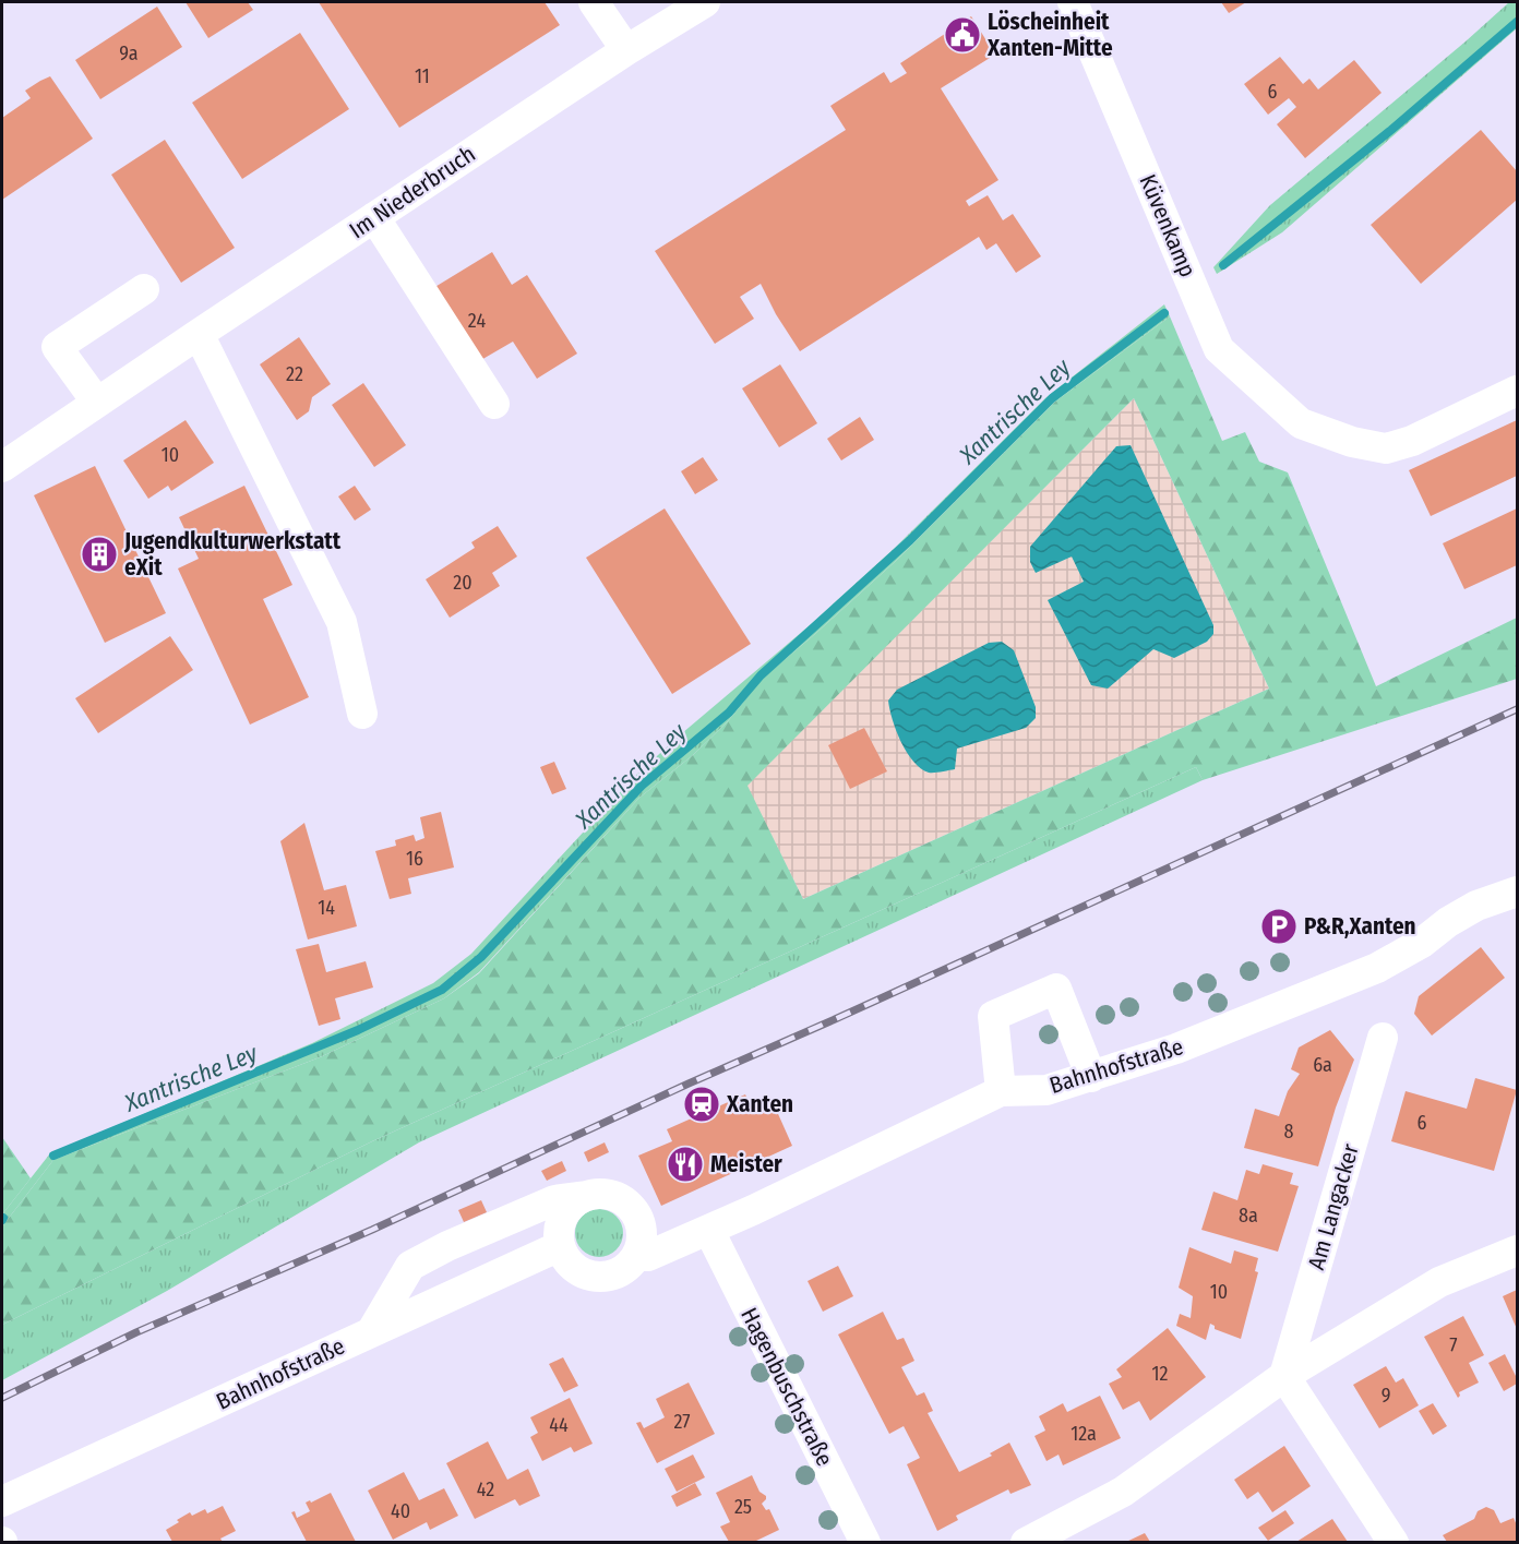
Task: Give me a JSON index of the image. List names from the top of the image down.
{
  "streets": {
    "street": [
      "Im Niederbruch",
      "Küvenkamp",
      "Bahnhofstraße",
      "Am Langacker",
      "Hagenbuschstraße"
    ]
  },
  "crossings": [
    ["Bahnhofstraße", "Hagenbuschstraße"]
  ],
  "water": ["Xantrische Ley"],
  "places": {
    "public building": ["Löscheinheit Xanten-Mitte"],
    "building": ["Jugendkulturwerkstatt eXit"],
    "parking": ["P&R,Xanten"],
    "station": ["Xanten"],
    "restaurant": ["Meister"]
  },
  "house_numbers": [
    "9a",
    "11",
    "6",
    "24",
    "22",
    "10",
    "20",
    "16",
    "14",
    "6a",
    "6",
    "8",
    "8a",
    "10",
    "7",
    "12",
    "9",
    "27",
    "44",
    "12a",
    "42",
    "25",
    "40"
  ]
}
